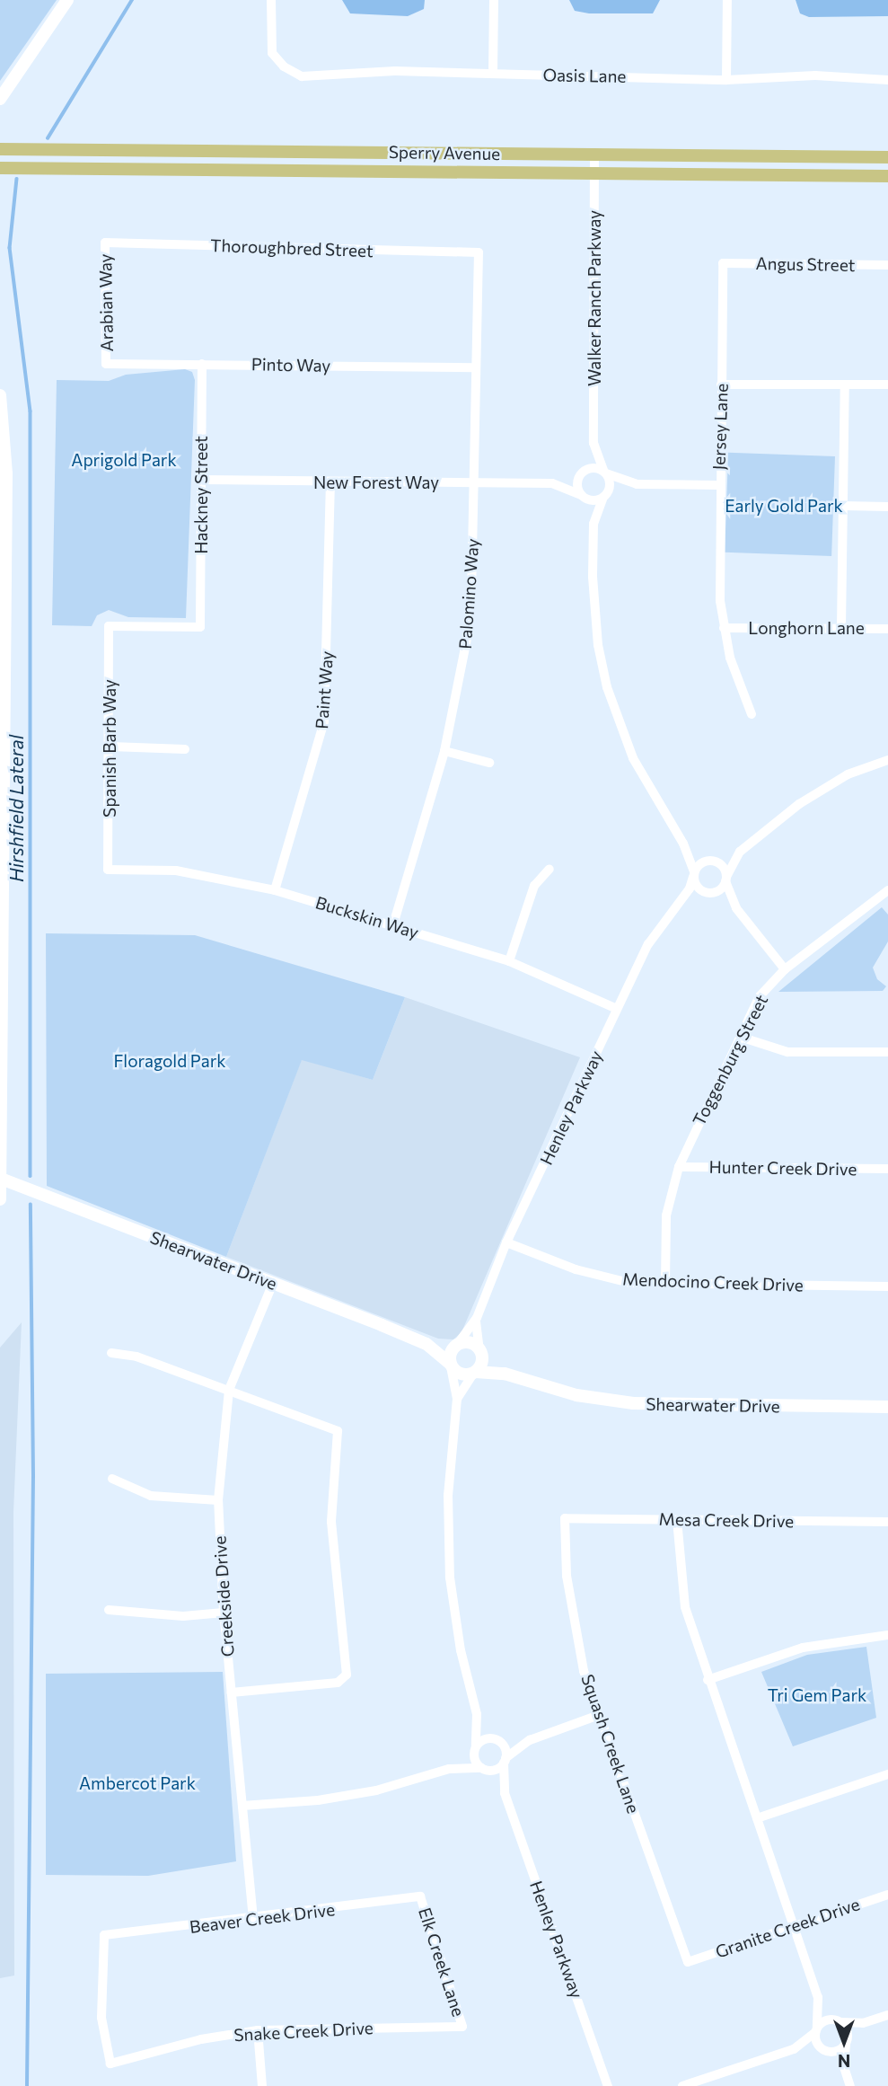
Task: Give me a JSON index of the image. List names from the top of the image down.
{
  "streets": {
    "main road": ["Sperry Avenue"],
    "street": [
      "Oasis Lane",
      "Thoroughbred Street",
      "Angus Street",
      "Walker Ranch Parkway",
      "Arabian Way",
      "Pinto Way",
      "Jersey Lane",
      "New Forest Way",
      "Hackney Street",
      "Palomino Way",
      "Longhorn Lane",
      "Paint Way",
      "Spanish Barb Way",
      "Buckskin Way",
      "Toggenburg Street",
      "Henley Parkway",
      "Hunter Creek Drive",
      "Shearwater Drive",
      "Mendocino Creek Drive",
      "Mesa Creek Drive",
      "Creekside Drive",
      "Squash Creek Lane",
      "Beaver Creek Drive",
      "Granite Creek Drive",
      "Elk Creek Lane",
      "Snake Creek Drive"
    ]
  },
  "crossings": [
    ["Sperry Avenue", "Walker Ranch Parkway"],
    ["Thoroughbred Street", "Arabian Way"],
    ["Thoroughbred Street", "Palomino Way"],
    ["Angus Street", "Jersey Lane"],
    ["Walker Ranch Parkway", "New Forest Way"],
    ["Arabian Way", "Pinto Way"],
    ["Pinto Way", "Hackney Street"],
    ["Pinto Way", "Palomino Way"],
    ["Jersey Lane", "Longhorn Lane"],
    ["New Forest Way", "Hackney Street"],
    ["New Forest Way", "Palomino Way"],
    ["New Forest Way", "Paint Way"],
    ["Hackney Street", "Spanish Barb Way"],
    ["Palomino Way", "Buckskin Way"],
    ["Paint Way", "Buckskin Way"],
    ["Spanish Barb Way", "Buckskin Way"],
    ["Buckskin Way", "Henley Parkway"],
    ["Toggenburg Street", "Hunter Creek Drive"],
    ["Toggenburg Street", "Mendocino Creek Drive"],
    ["Henley Parkway", "Shearwater Drive"],
    ["Henley Parkway", "Mendocino Creek Drive"],
    ["Shearwater Drive", "Creekside Drive"],
    ["Mesa Creek Drive", "Squash Creek Lane"],
    ["Creekside Drive", "Beaver Creek Drive"],
    ["Squash Creek Lane", "Granite Creek Drive"],
    ["Beaver Creek Drive", "Elk Creek Lane"],
    ["Beaver Creek Drive", "Snake Creek Drive"],
    ["Elk Creek Lane", "Snake Creek Drive"]
  ],
  "water": ["Hirshfield Lateral"],
  "parks": [
    "Aprigold Park",
    "Early Gold Park",
    "Floragold Park",
    "Tri Gem Park",
    "Ambercot Park"
  ],
  "north": "bottom"
}
